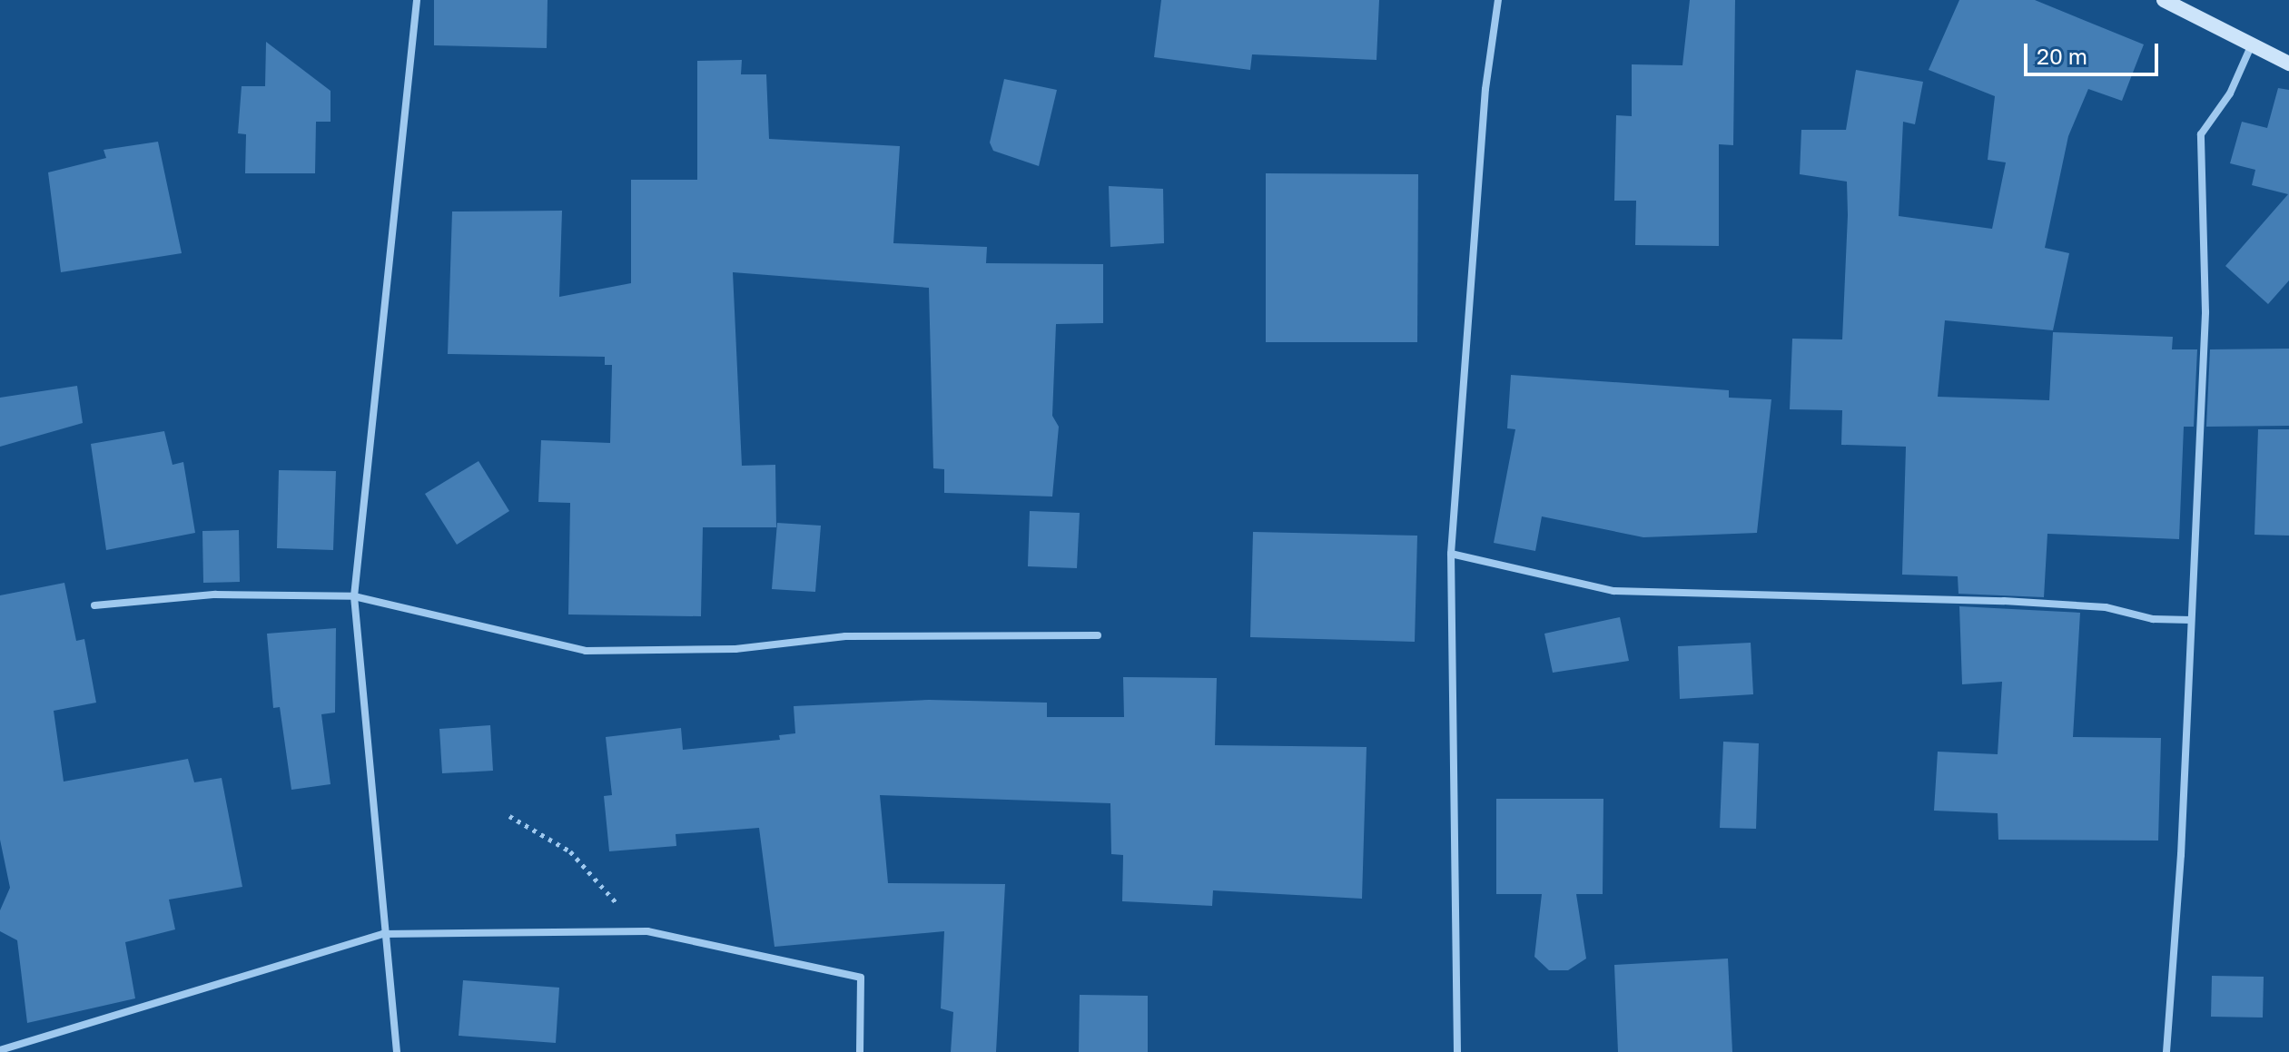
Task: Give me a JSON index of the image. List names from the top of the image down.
{
  "scale_bar": "20 m"
}
